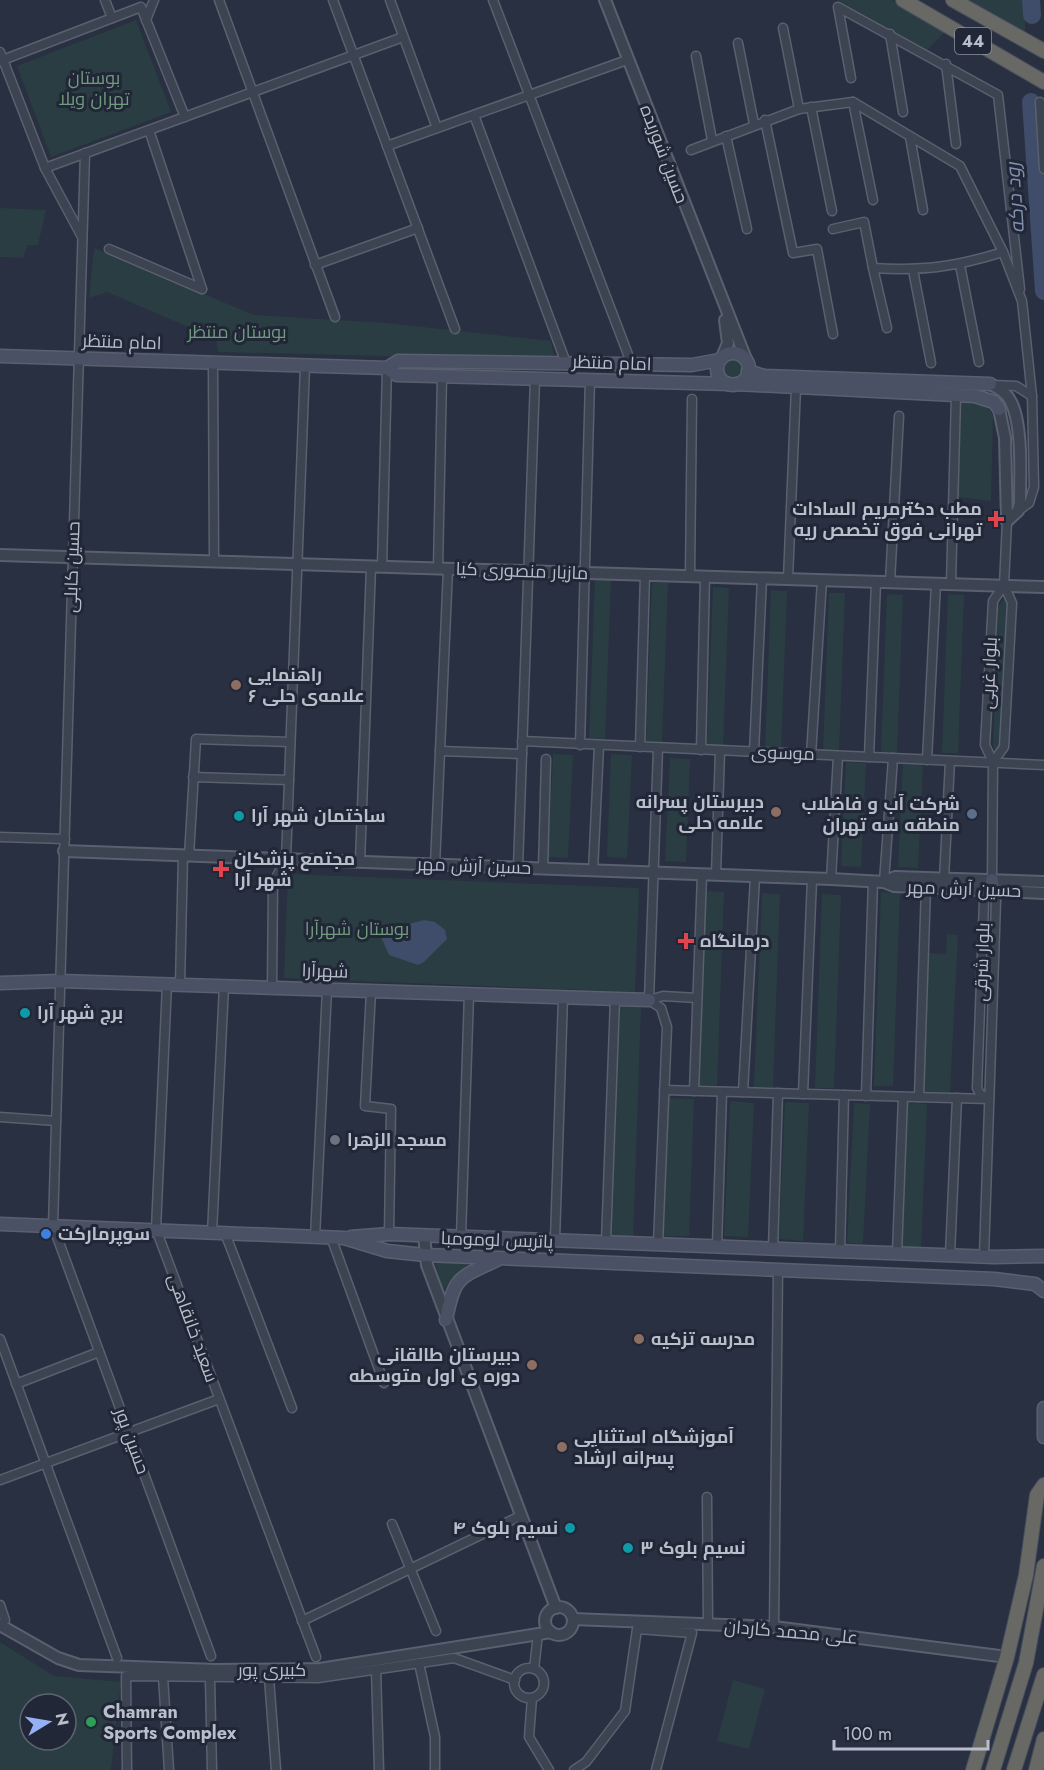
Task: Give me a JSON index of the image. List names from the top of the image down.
{
  "streets": {
    "highway": ["44"],
    "main road": ["امام منتظر", "شهرآرا", "پاتریس لومومبا"],
    "street": [
      "حسین شوریده",
      "حسین کابلی",
      "مازیار منصوری کیا",
      "بلوار غربی",
      "موسوی",
      "حسین آرش مهر",
      "بلوار شرقی",
      "سعید خانقاهی",
      "حسین پور",
      "علی محمد کاردان",
      "کبیری پور"
    ]
  },
  "crossings": [
    ["حسین شوریده", "امام منتظر"],
    ["امام منتظر", "حسین کابلی"],
    ["امام منتظر", "بلوار غربی"],
    ["حسین کابلی", "مازیار منصوری کیا"],
    ["حسین کابلی", "حسین آرش مهر"],
    ["حسین کابلی", "شهرآرا"],
    ["حسین کابلی", "پاتریس لومومبا"],
    ["حسین کابلی", "حسین پور"],
    ["مازیار منصوری کیا", "بلوار غربی"],
    ["بلوار غربی", "موسوی"],
    ["بلوار غربی", "حسین آرش مهر"],
    ["بلوار غربی", "بلوار شرقی"],
    ["حسین آرش مهر", "بلوار شرقی"],
    ["بلوار شرقی", "پاتریس لومومبا"],
    ["شهرآرا", "سعید خانقاهی"],
    ["پاتریس لومومبا", "سعید خانقاهی"],
    ["پاتریس لومومبا", "حسین پور"],
    ["علی محمد کاردان", "کبیری پور"]
  ],
  "water": ["رود درکه"],
  "parks": ["بوستان تهران ویلا", "بوستان منتظر", "بوستان شهرآرا"],
  "places": {
    "health": ["مطب دكترمريم السادات تهرانی فوق تخصص ریه", "مجتمع پزشکان شهر آرا", "درمانگاه"],
    "other": [
      "راهنمایی علامه‌ی حلی ۶",
      "دبیرستان پسرانه علامه حلی",
      "شرکت آب و فاضلاب منطقه سه تهران",
      "ساختمان شهر آرا",
      "برج شهر آرا",
      "مسجد الزهرا",
      "سوپرمارکت",
      "مدرسه تزکیه",
      "دبیرستان طالقانی دوره ی اول متوسطه",
      "آموزشگاه استثنایی پسرانه ارشاد",
      "نسیم بلوک ۴",
      "نسیم بلوک ۳",
      "Chamran Sports Complex"
    ]
  },
  "scale_bar": "100 m",
  "north": "right"
}
